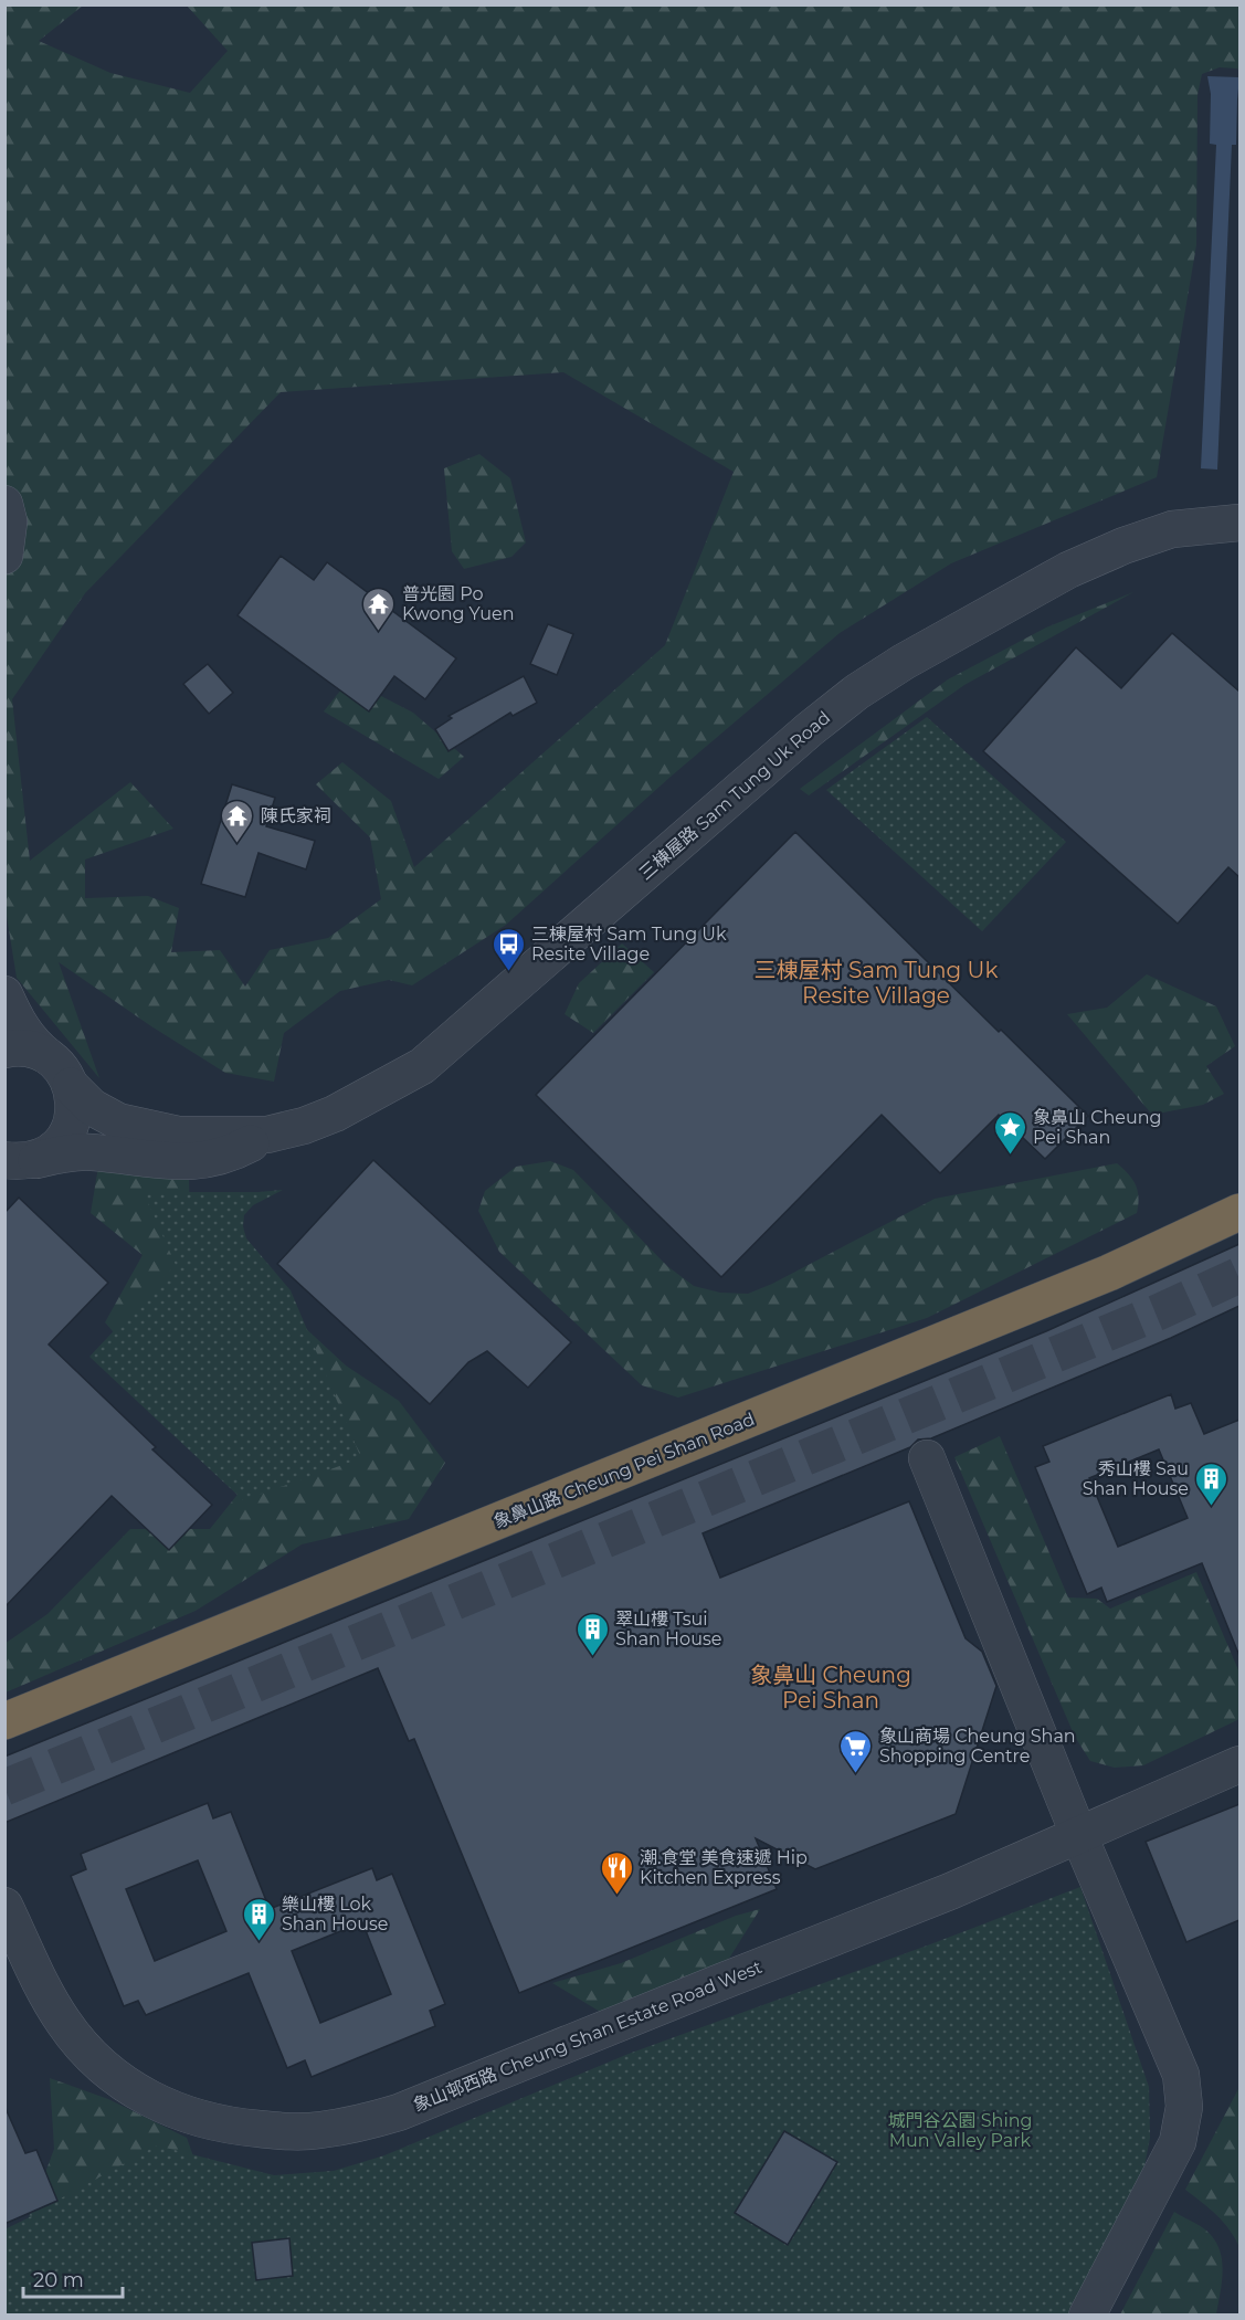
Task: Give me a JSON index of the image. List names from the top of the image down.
{
  "streets": {
    "highway": ["象鼻山路 Cheung Pei Shan Road"],
    "street": ["三棟屋路 Sam Tung Uk Road", "象山邨西路 Cheung Shan Estate Road West"]
  },
  "districts": ["三棟屋村 Sam Tung Uk Resite Village", "象鼻山 Cheung Pei Shan"],
  "parks": ["城門谷公園 Shing Mun Valley Park"],
  "places": {
    "temple": ["普光園 Po Kwong Yuen", "陳氏家祠"],
    "bus stop": ["三棟屋村 Sam Tung Uk Resite Village"],
    "place": ["象鼻山 Cheung Pei Shan"],
    "building": ["秀山樓 Sau Shan House", "翠山樓 Tsui Shan House", "樂山樓 Lok Shan House"],
    "supermarket": ["象山商場 Cheung Shan Shopping Centre"],
    "restaurant": ["潮.食堂 美食速遞 Hip Kitchen Express"]
  },
  "scale_bar": "20 m"
}
